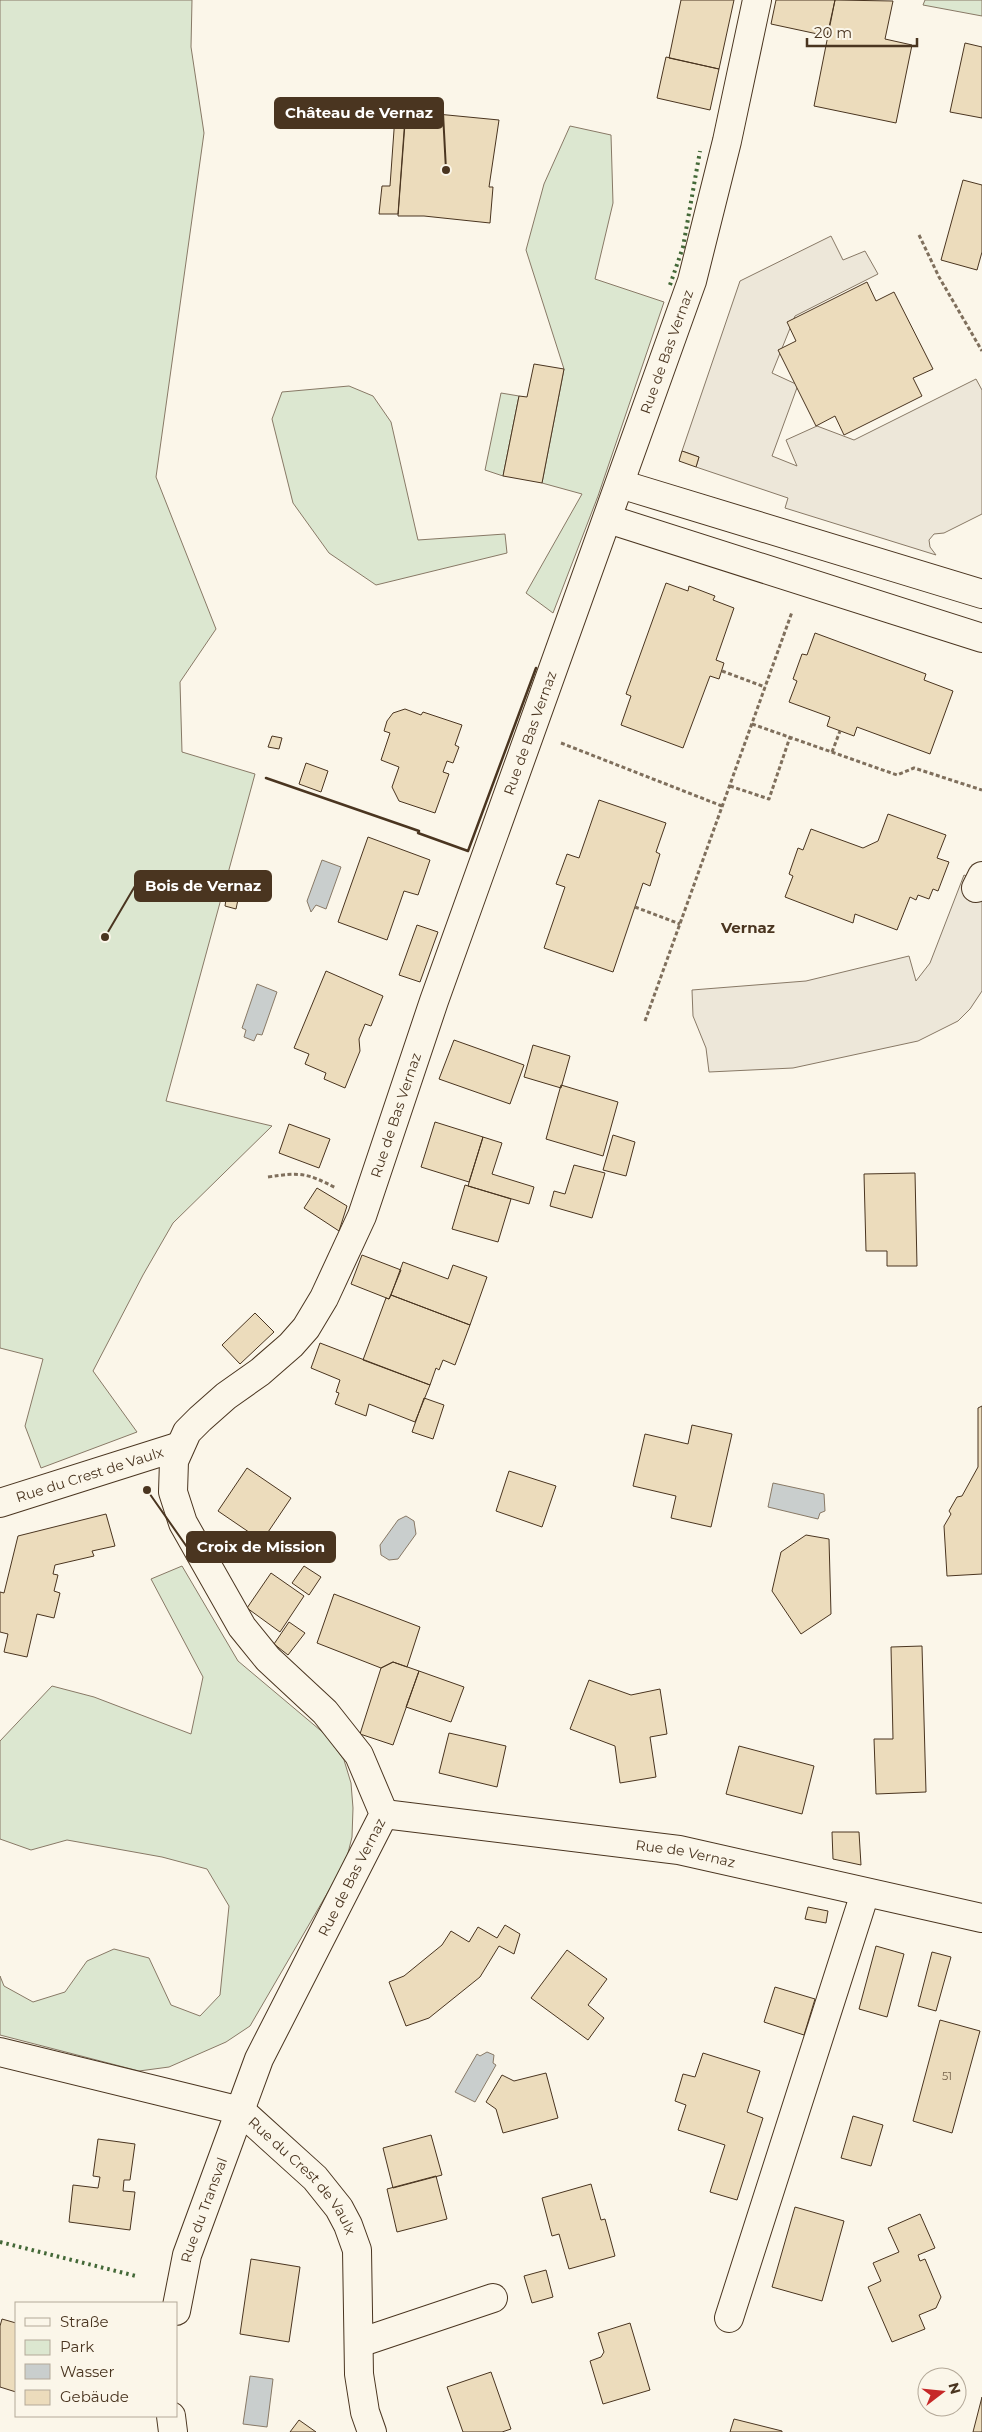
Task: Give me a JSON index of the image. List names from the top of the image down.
{
  "streets": {
    "street": [
      "Rue de Bas Vernaz",
      "Rue du Crest de Vaulx",
      "Rue de Vernaz",
      "Rue du Transval"
    ]
  },
  "crossings": [
    ["Rue de Bas Vernaz", "Rue du Crest de Vaulx"],
    ["Rue de Bas Vernaz", "Rue de Vernaz"],
    ["Rue de Bas Vernaz", "Rue du Transval"],
    ["Rue du Crest de Vaulx", "Rue du Transval"]
  ],
  "districts": ["Vernaz"],
  "places": ["Château de Vernaz", "Bois de Vernaz", "Croix de Mission"],
  "house_numbers": ["51"],
  "legend": [
    "Straße",
    "Park",
    "Wasser",
    "Gebäude"
  ],
  "scale_bar": "20 m",
  "north": "right"
}
